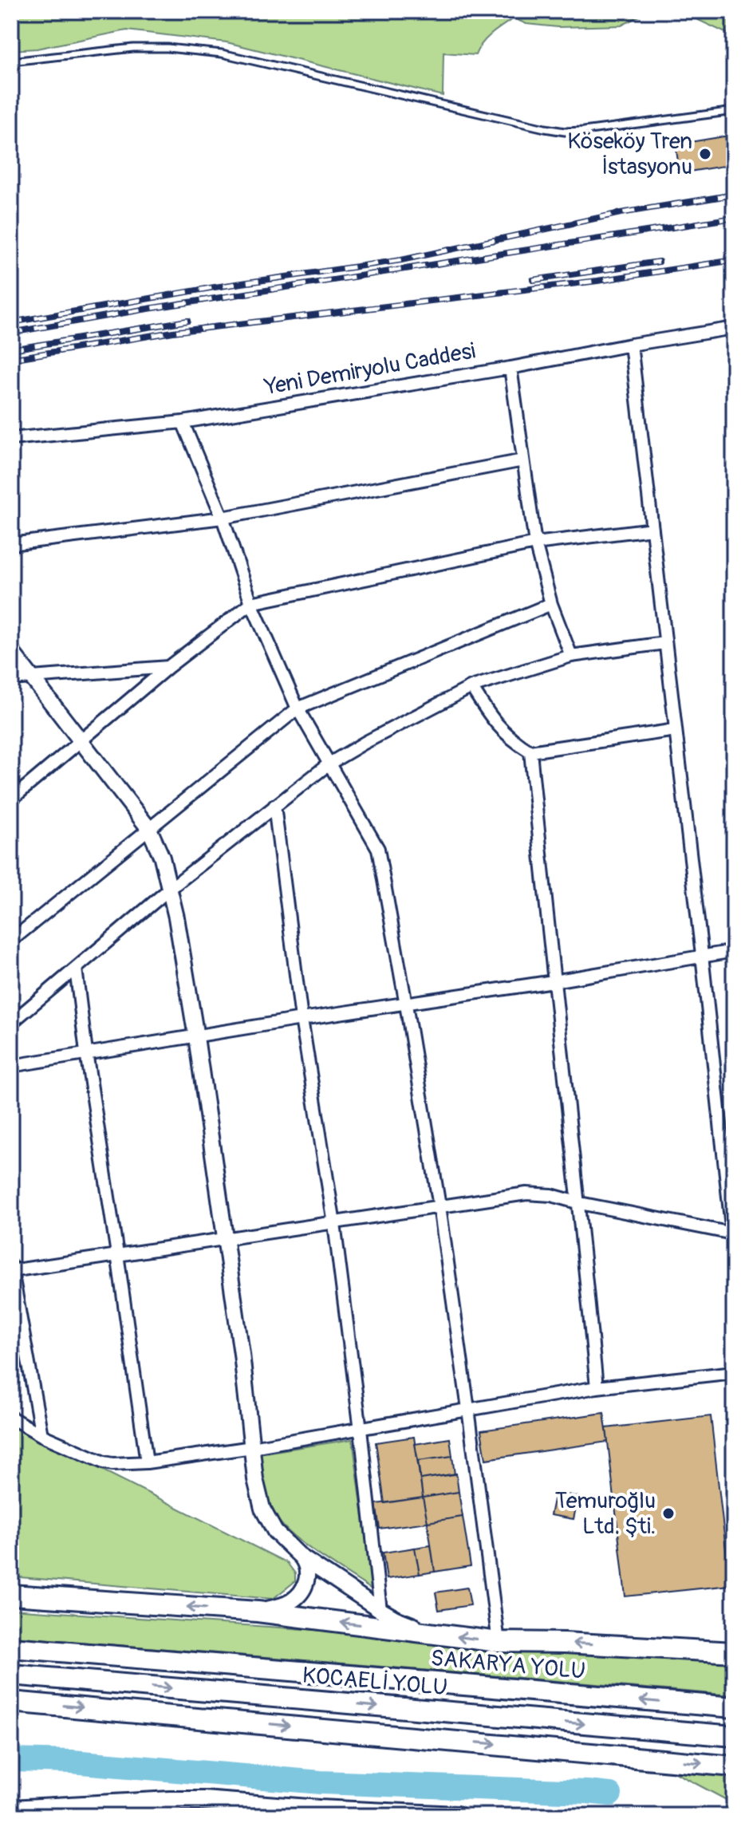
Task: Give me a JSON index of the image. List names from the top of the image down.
{
  "streets": {
    "highway": ["SAKARYA YOLU", "KOCAELİ YOLU"],
    "street": ["Yeni Demiryolu Caddesi"]
  },
  "places": ["Köseköy Tren İstasyonu", "Temuroğlu Ltd. Şti."]
}
